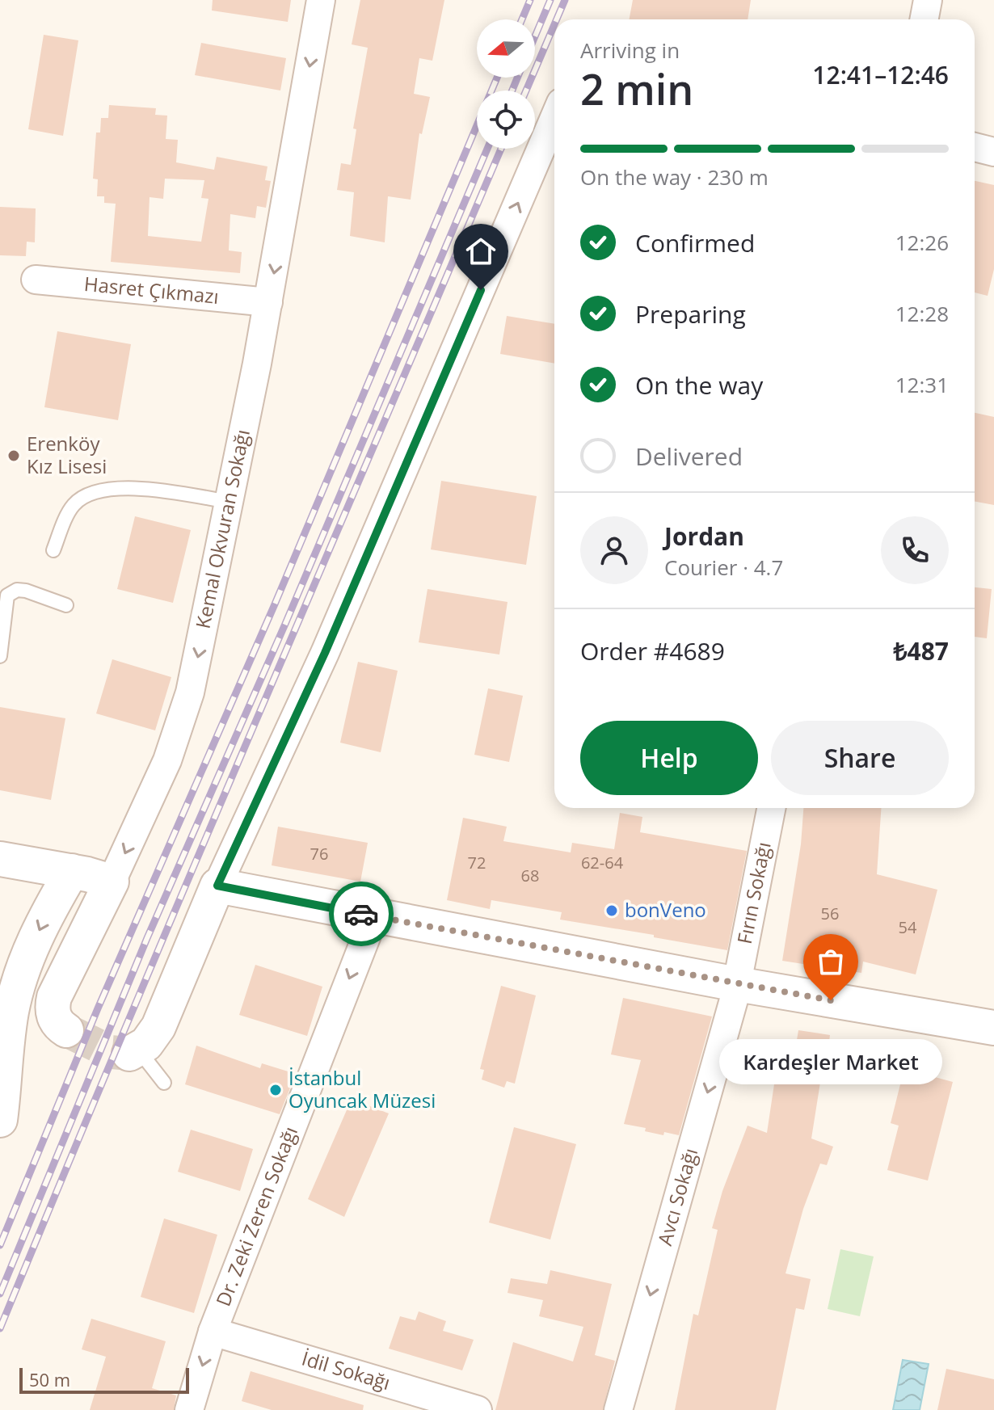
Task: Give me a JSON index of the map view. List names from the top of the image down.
{
  "streets": {
    "street": [
      "Hasret Çıkmazı",
      "Kemal Okvuran Sokağı",
      "Fırın Sokağı",
      "Avcı Sokağı",
      "Dr. Zeki Zeren Sokağı",
      "İdil Sokağı"
    ]
  },
  "crossings": [
    ["Hasret Çıkmazı", "Kemal Okvuran Sokağı"],
    ["Fırın Sokağı", "Avcı Sokağı"],
    ["Dr. Zeki Zeren Sokağı", "İdil Sokağı"]
  ],
  "one_way": ["Avcı Sokağı"],
  "places": [
    "Erenköy Kız Lisesi",
    "bonVeno",
    "Kardeşler Market",
    "İstanbul Oyuncak Müzesi"
  ],
  "house_numbers": [
    "76",
    "72",
    "62-64",
    "68",
    "56",
    "54"
  ],
  "scale_bar": "50 m",
  "north": "left",
  "page": {
    "heading": ["2 min", "Arriving in", "12:41–12:46"],
    "panel": [
      "Jordan",
      "Courier · 4.7",
      "Order #4689",
      "₺487"
    ],
    "bar": "On the way · 230 m",
    "list": [
      ["Confirmed", "12:26"],
      ["Preparing", "12:28"],
      ["On the way", "12:31"],
      "Delivered"
    ],
    "buttons": ["Help", "Share"],
    "bubble": "Kardeşler Market",
    "scale": "50 m"
  }
}
